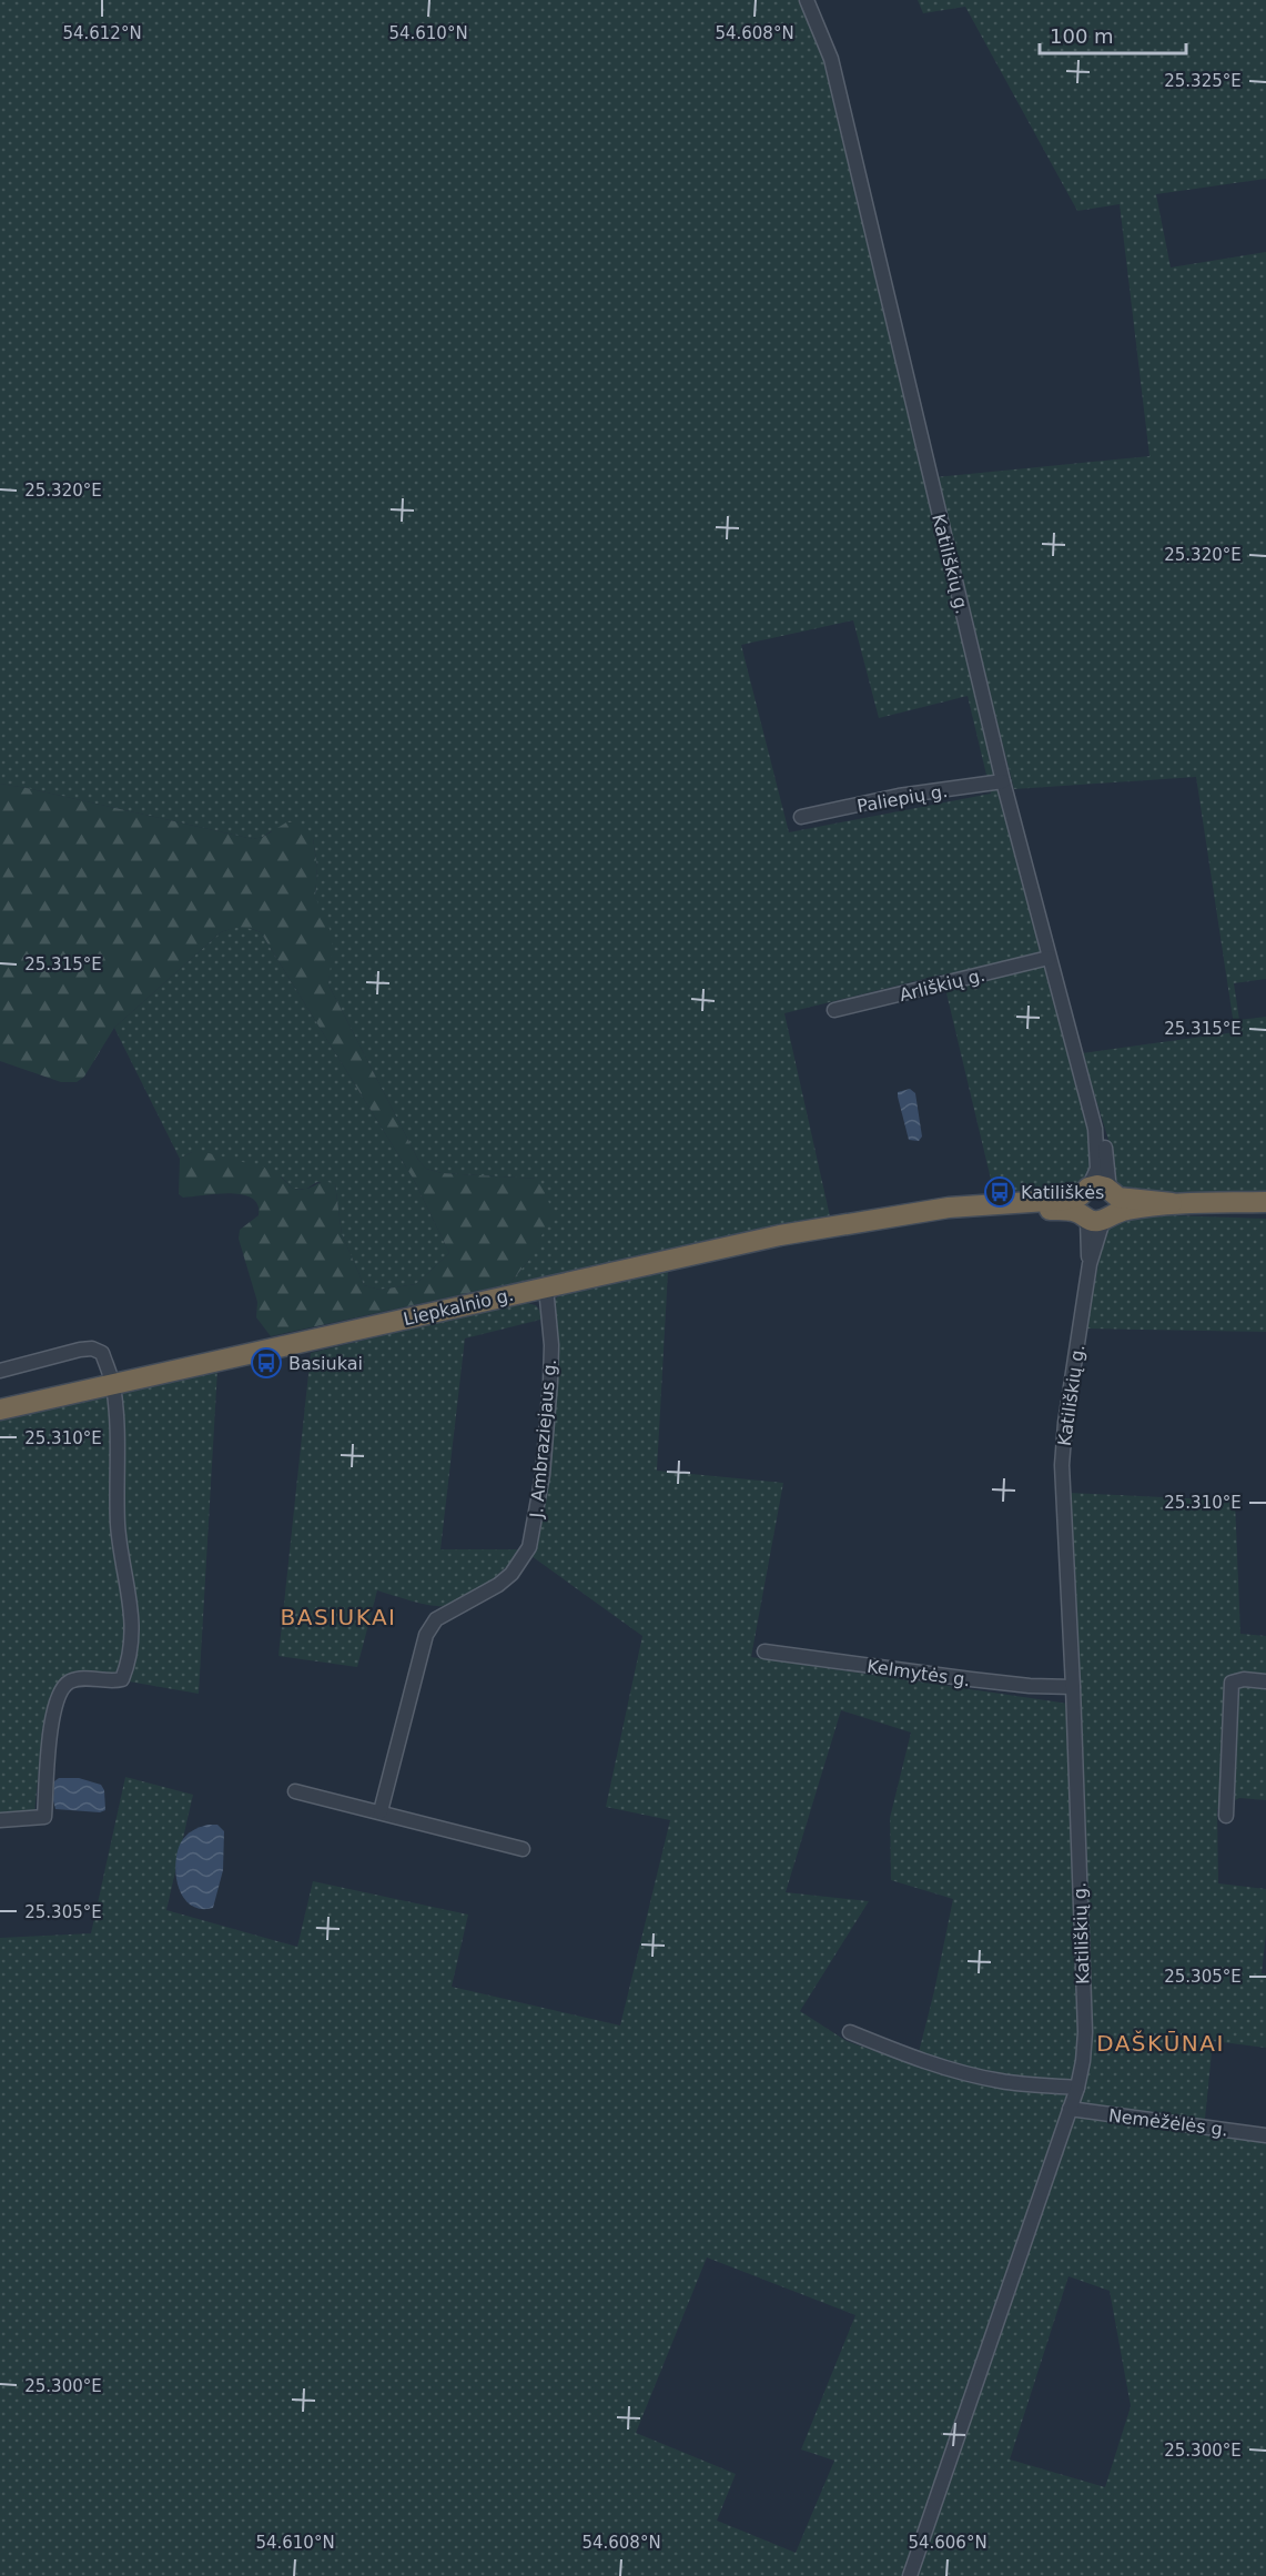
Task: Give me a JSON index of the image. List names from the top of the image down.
{
  "streets": {
    "highway": ["Liepkalnio g."],
    "street": [
      "Katiliškių g.",
      "Paliepių g.",
      "Arliškių g.",
      "J. Ambraziejaus g.",
      "Kelmytės g.",
      "Nemėžėlės g."
    ]
  },
  "crossings": [
    ["Katiliškių g.", "Paliepių g."],
    ["Katiliškių g.", "Arliškių g."],
    ["Katiliškių g.", "Liepkalnio g."],
    ["Katiliškių g.", "Kelmytės g."],
    ["Katiliškių g.", "Nemėžėlės g."],
    ["Liepkalnio g.", "J. Ambraziejaus g."]
  ],
  "districts": ["BASIUKAI", "DAŠKŪNAI"],
  "places": {
    "bus stop": ["Katiliškės", "Basiukai"]
  },
  "scale_bar": "100 m",
  "coordinates": [
    "54.612°N",
    "54.610°N",
    "54.608°N",
    "25.325°E",
    "25.320°E",
    "25.315°E",
    "25.310°E",
    "25.305°E",
    "25.300°E",
    "54.606°N"
  ]
}
